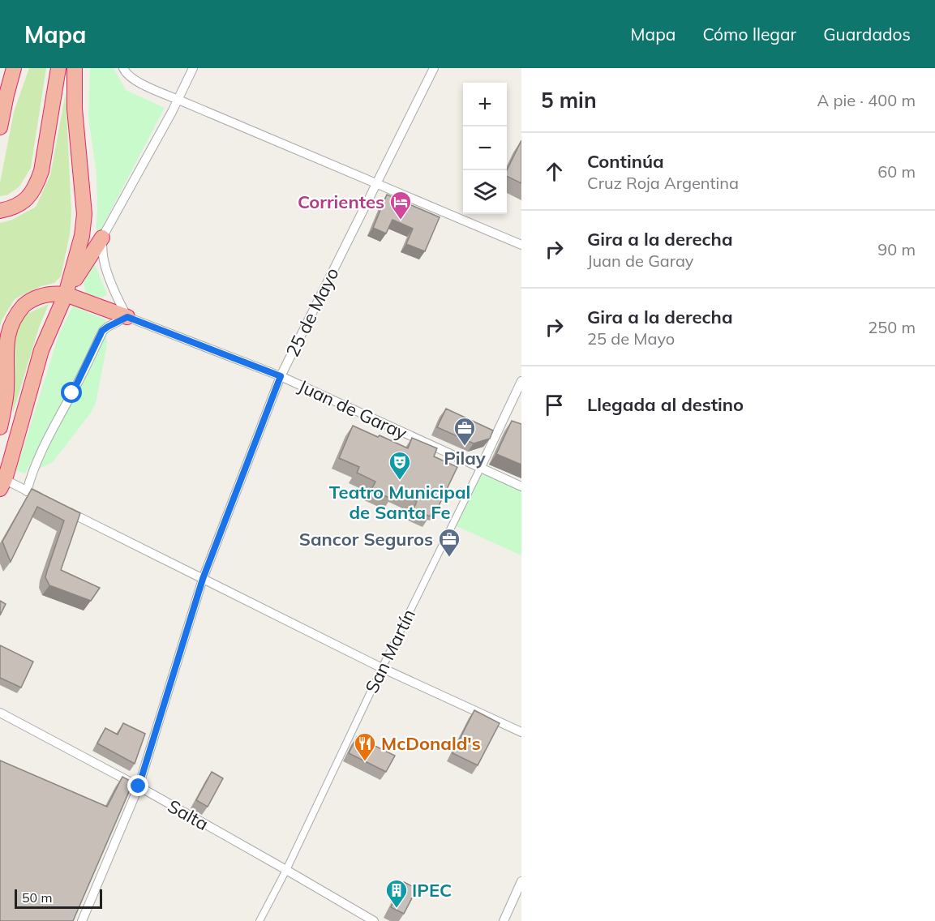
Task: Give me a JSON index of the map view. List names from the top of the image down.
{
  "streets": {
    "street": [
      "25 de Mayo",
      "Juan de Garay",
      "San Martín",
      "Salta"
    ]
  },
  "crossings": [
    ["25 de Mayo", "Juan de Garay"],
    ["25 de Mayo", "Salta"],
    ["Juan de Garay", "San Martín"],
    ["San Martín", "Salta"]
  ],
  "places": {
    "hotel": ["Corrientes"],
    "office": ["Pilay", "Sancor Seguros"],
    "theatre": ["Teatro Municipal de Santa Fe"],
    "restaurant": ["McDonald's"],
    "building": ["IPEC"]
  },
  "scale_bar": "50 m",
  "page": {
    "header": "Mapa",
    "nav": ["Mapa", "Cómo llegar", "Guardados"],
    "heading": ["5 min", "A pie · 400 m"],
    "map_buttons": ["+", "−"],
    "list": [
      ["Continúa", "Cruz Roja Argentina", "60 m"],
      ["Gira a la derecha", "Juan de Garay", "90 m"],
      ["Gira a la derecha", "25 de Mayo", "250 m"],
      "Llegada al destino"
    ],
    "scale": "50 m"
  }
}
